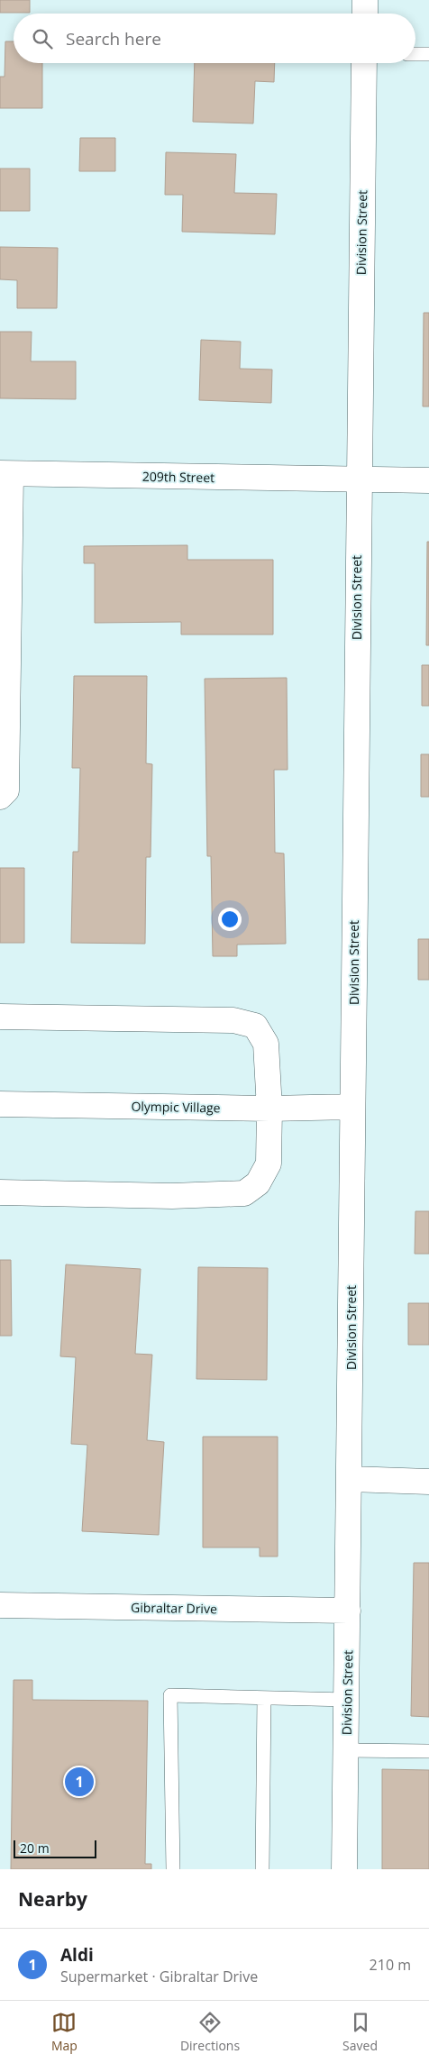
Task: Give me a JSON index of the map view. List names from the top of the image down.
{
  "streets": {
    "street": [
      "Division Street",
      "209th Street",
      "Olympic Village",
      "Gibraltar Drive"
    ]
  },
  "crossings": [
    ["Division Street", "209th Street"],
    ["Division Street", "Olympic Village"],
    ["Division Street", "Gibraltar Drive"]
  ],
  "scale_bar": "20 m",
  "page": {
    "search": "Search here",
    "pins": "1",
    "scale": "20 m",
    "heading": "Nearby",
    "list": [
      {
        "mark": "1",
        "name": "Aldi",
        "note": "Supermarket · Gibraltar Drive",
        "value": "210 m"
      }
    ],
    "nav": ["Map", "Directions", "Saved"]
  }
}
